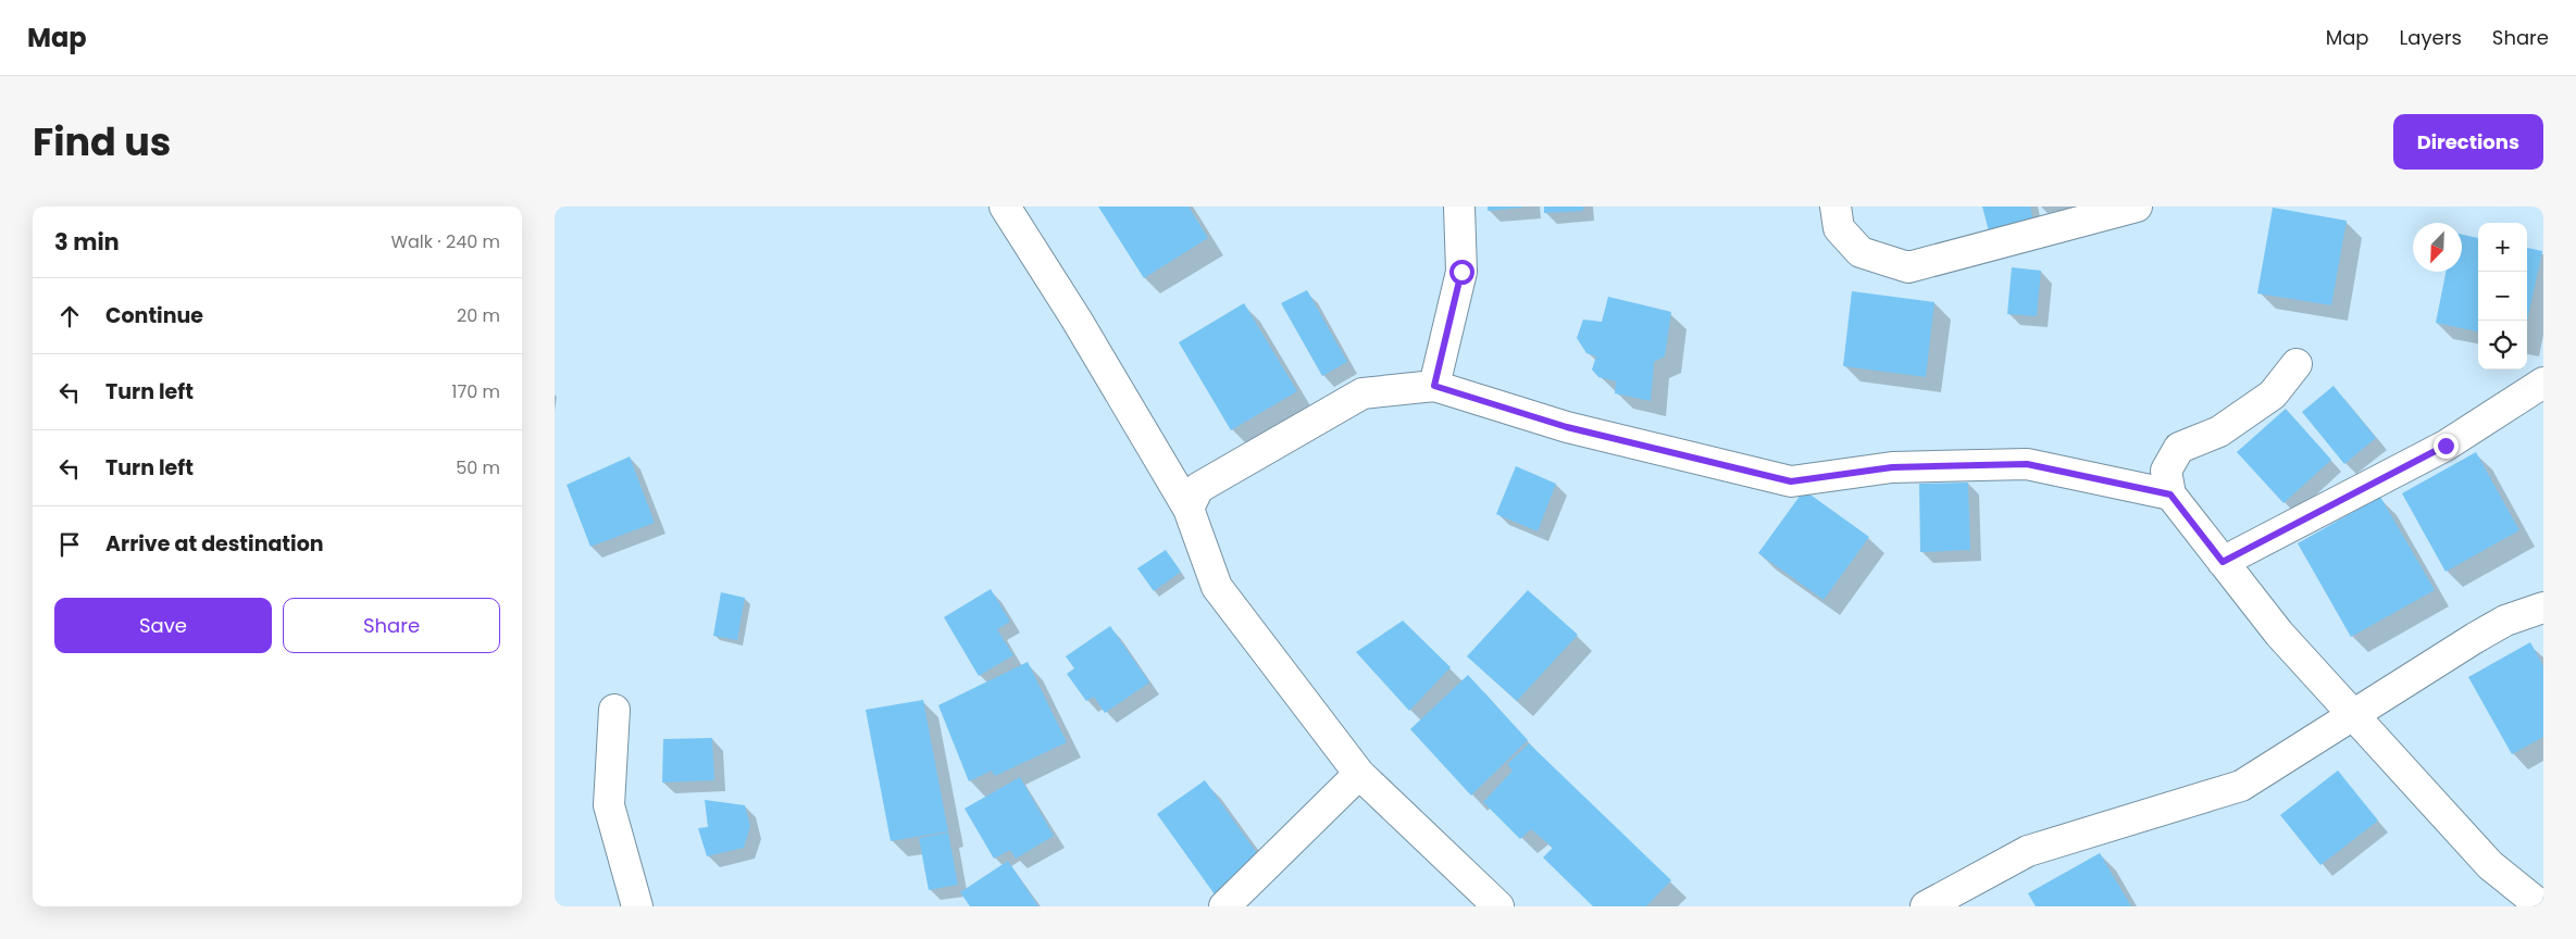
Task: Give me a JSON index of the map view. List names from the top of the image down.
{
  "north": "bottom left",
  "page": {
    "header": "Map",
    "nav": ["Map", "Layers", "Share"],
    "title": "Find us",
    "buttons": [
      "Directions",
      ["Save", "Share"]
    ],
    "heading": ["3 min", "Walk · 240 m"],
    "map_buttons": ["+", "−"],
    "list": [
      ["Continue", "20 m"],
      ["Turn left", "170 m"],
      ["Turn left", "50 m"],
      "Arrive at destination"
    ]
  }
}
